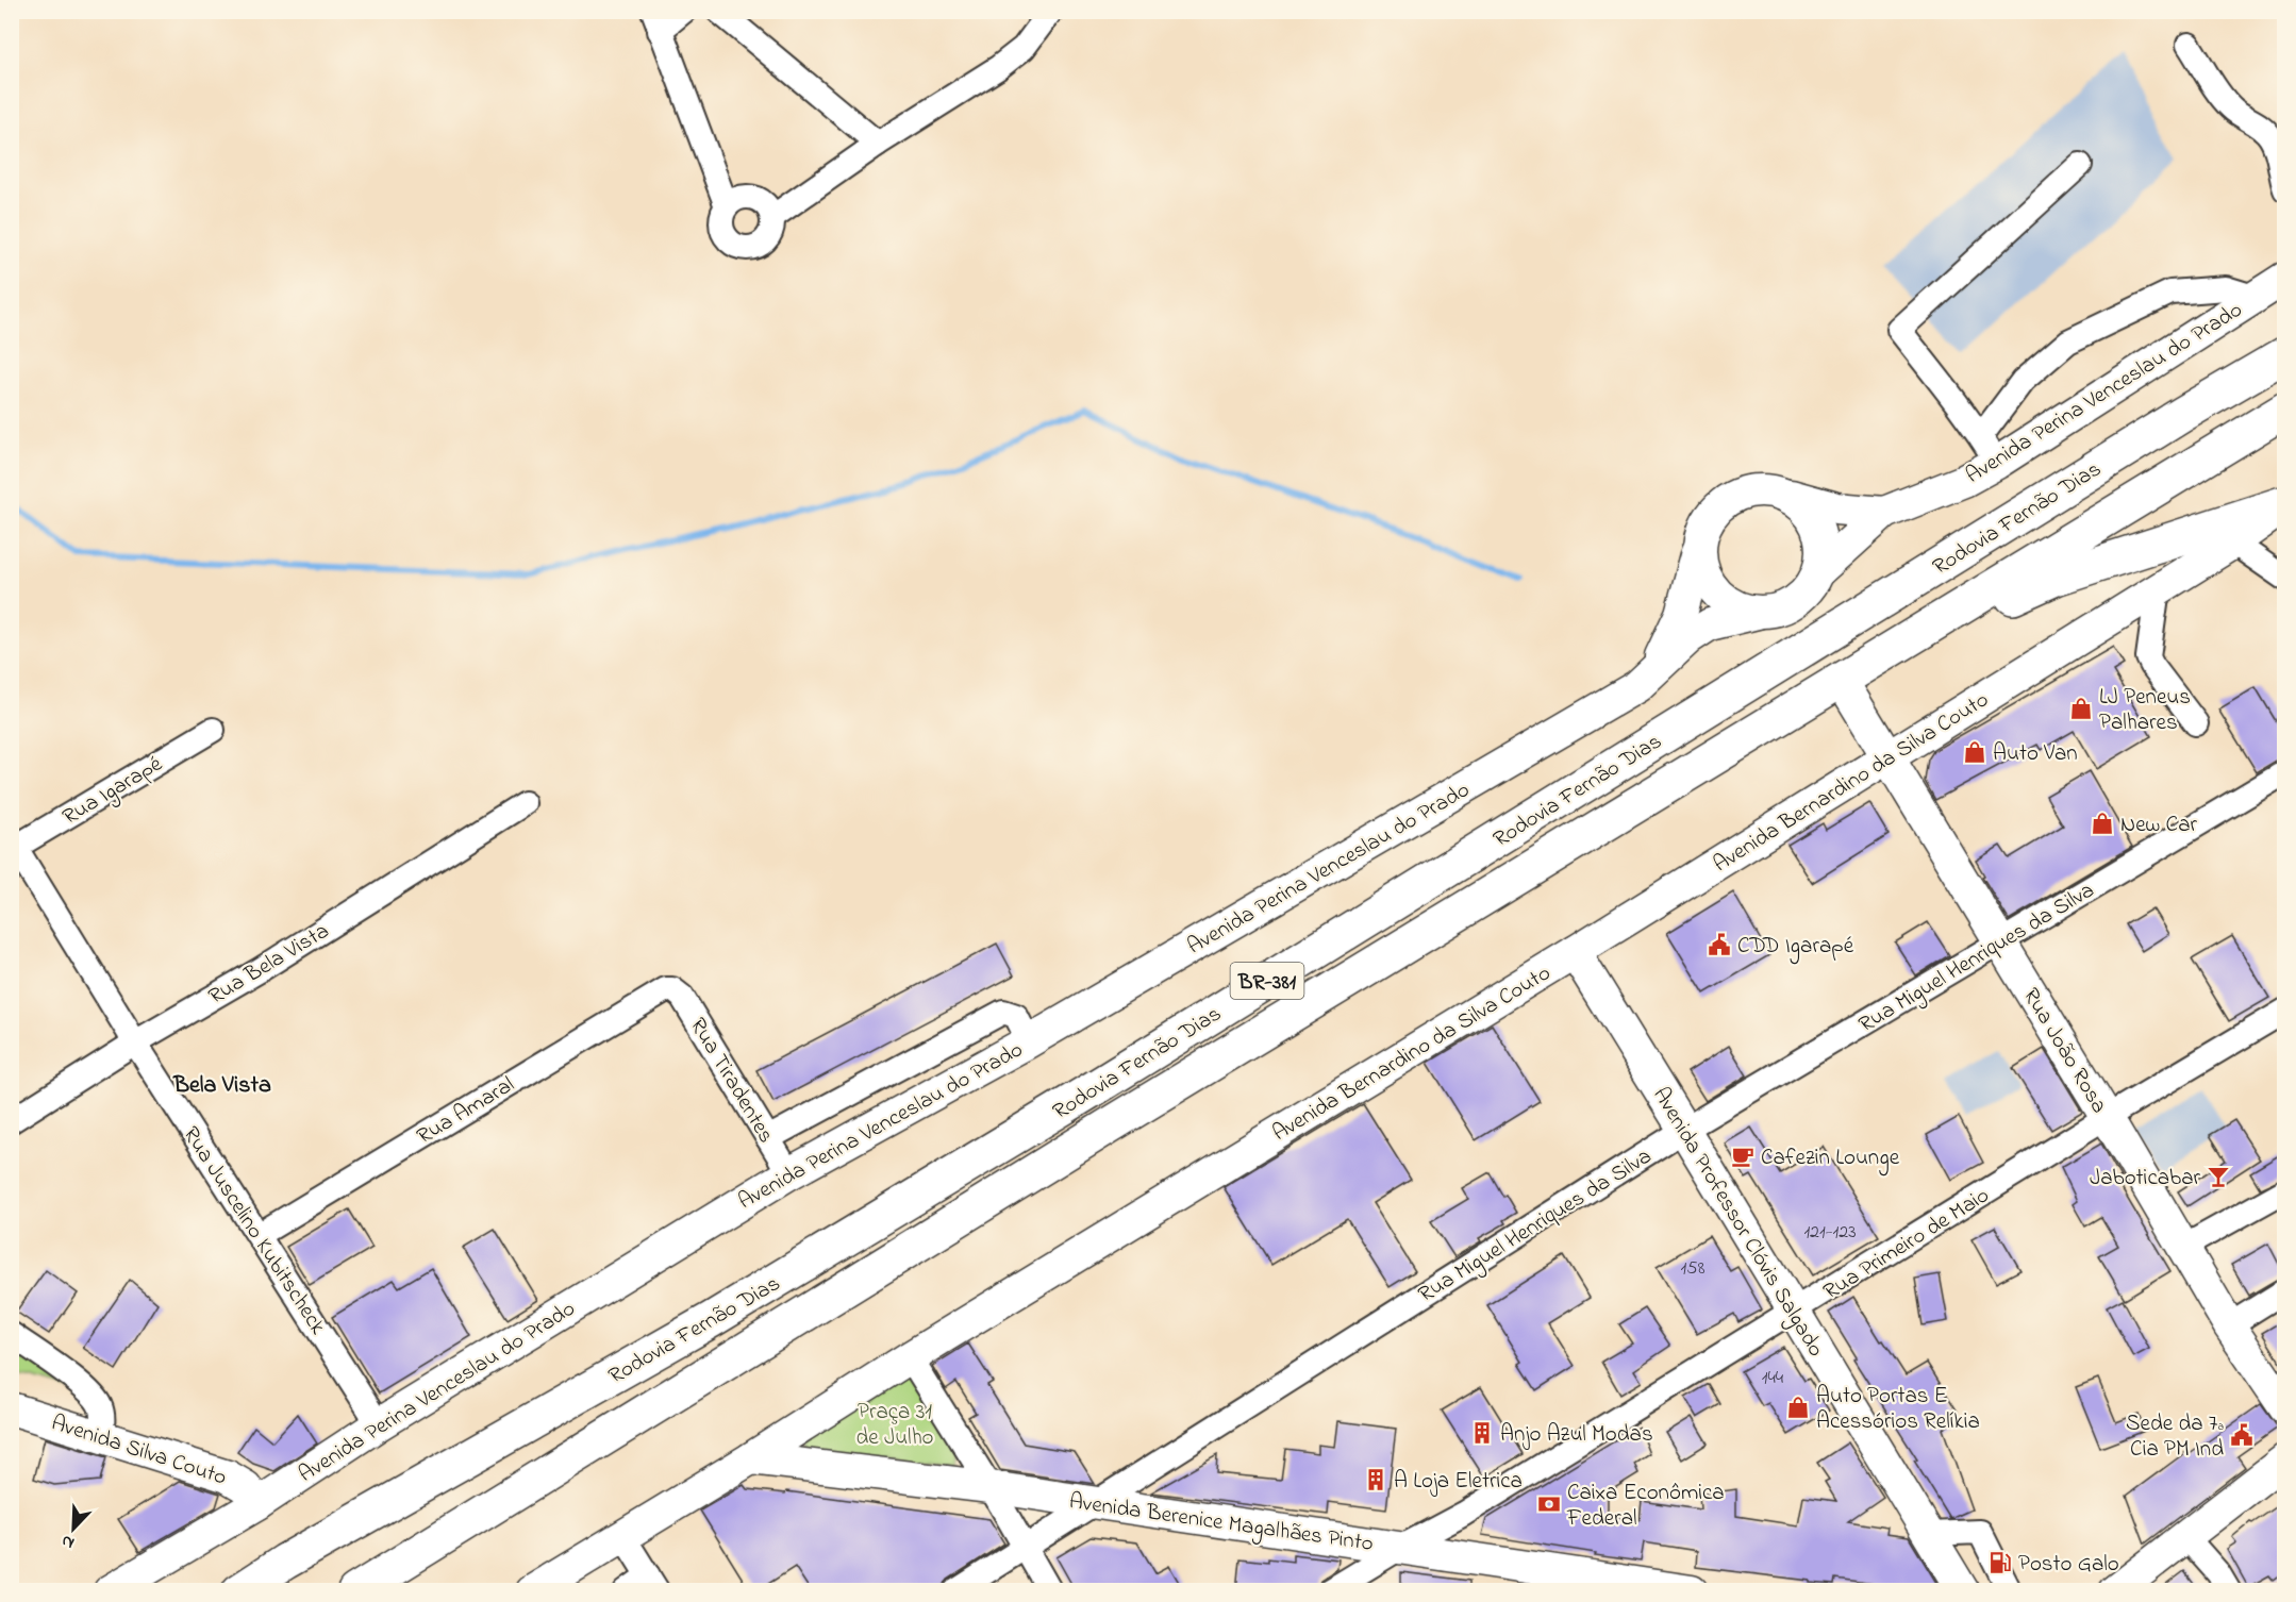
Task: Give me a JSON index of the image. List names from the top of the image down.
{
  "streets": {
    "highway": ["Rodovia Fernão Dias", "BR-381"],
    "main road": [
      "Avenida Perina Venceslau do Prado",
      "Avenida Bernardino da Silva Couto",
      "Rua João Rosa",
      "Avenida Professor Clóvis Salgado",
      "Avenida Silva Couto",
      "Avenida Berenice Magalhães Pinto"
    ],
    "street": [
      "Rua Igarapé",
      "Rua Miguel Henriques da Silva",
      "Rua Bela Vista",
      "Rua Tiradentes",
      "Rua Amaral",
      "Rua Juscelino Kubitscheck",
      "Rua Primeiro de Maio"
    ]
  },
  "crossings": [
    ["Avenida Perina Venceslau do Prado", "Rua Tiradentes"],
    ["Avenida Perina Venceslau do Prado", "Rua Juscelino Kubitscheck"],
    ["Avenida Perina Venceslau do Prado", "Avenida Silva Couto"],
    ["Rodovia Fernão Dias", "Rua João Rosa"],
    ["Avenida Bernardino da Silva Couto", "Rua João Rosa"],
    ["Avenida Bernardino da Silva Couto", "Avenida Professor Clóvis Salgado"],
    ["Avenida Bernardino da Silva Couto", "Avenida Berenice Magalhães Pinto"],
    ["Rua Igarapé", "Rua Juscelino Kubitscheck"],
    ["Rua Miguel Henriques da Silva", "Rua João Rosa"],
    ["Rua Miguel Henriques da Silva", "Avenida Professor Clóvis Salgado"],
    ["Rua Miguel Henriques da Silva", "Avenida Berenice Magalhães Pinto"],
    ["Rua Bela Vista", "Rua Juscelino Kubitscheck"],
    ["Rua João Rosa", "Rua Primeiro de Maio"],
    ["Rua Tiradentes", "Rua Amaral"],
    ["Rua Amaral", "Rua Juscelino Kubitscheck"],
    ["Avenida Professor Clóvis Salgado", "Rua Primeiro de Maio"],
    ["Rua Primeiro de Maio", "Avenida Berenice Magalhães Pinto"]
  ],
  "districts": ["Bela Vista"],
  "parks": ["Praça 31 de Julho"],
  "places": {
    "shop": [
      "LJ Peneus Palhares",
      "Auto Van",
      "New Car",
      "Auto Portas E Acessórios Relíkia"
    ],
    "public building": ["CDD Igarapé", "Sede da 7ª Cia PM Ind"],
    "cafe": ["Cafezin Lounge"],
    "bar": ["Jaboticabar"],
    "building": ["Anjo Azul Modas", "A Loja Eletrica"],
    "bank": ["Caixa Econômica Federal"],
    "fuel station": ["Posto Galo"]
  },
  "house_numbers": ["121-123", "158", "144"],
  "north": "bottom left"
}
